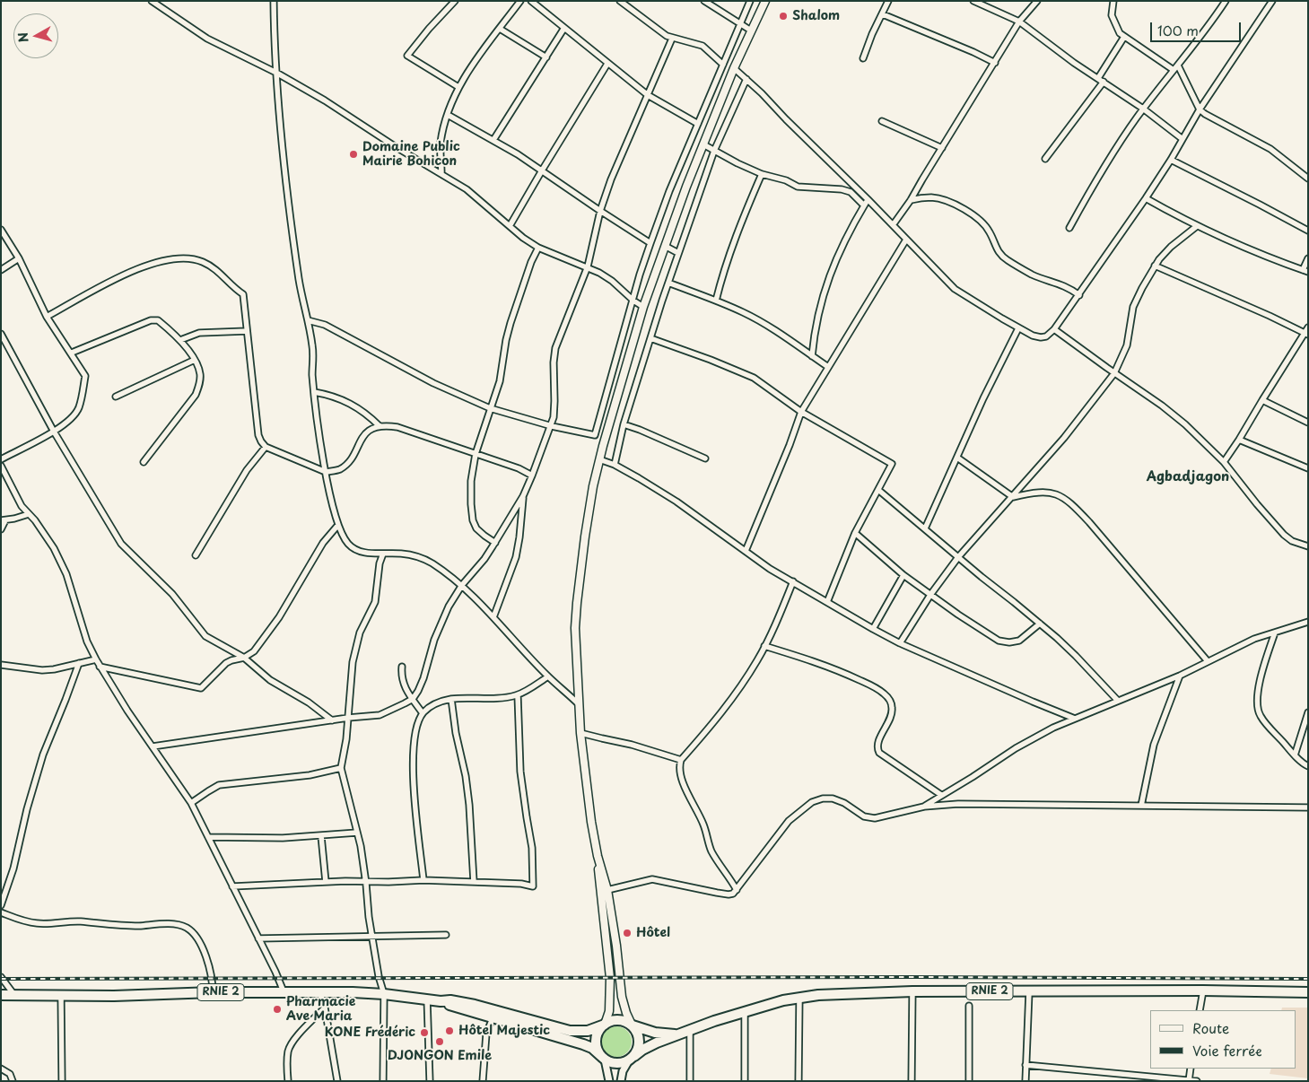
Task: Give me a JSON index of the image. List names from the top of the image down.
{
  "streets": {
    "highway": ["RNIE 2"]
  },
  "districts": ["Agbadjagon"],
  "places": [
    "Shalom",
    "Domaine Public Mairie Bohicon",
    "Hôtel",
    "Pharmacie Ave Maria",
    "Hôtel Majestic",
    "KONE Frédéric",
    "DJONGON Emile"
  ],
  "legend": ["Route", "Voie ferrée"],
  "scale_bar": "100 m",
  "north": "left"
}
